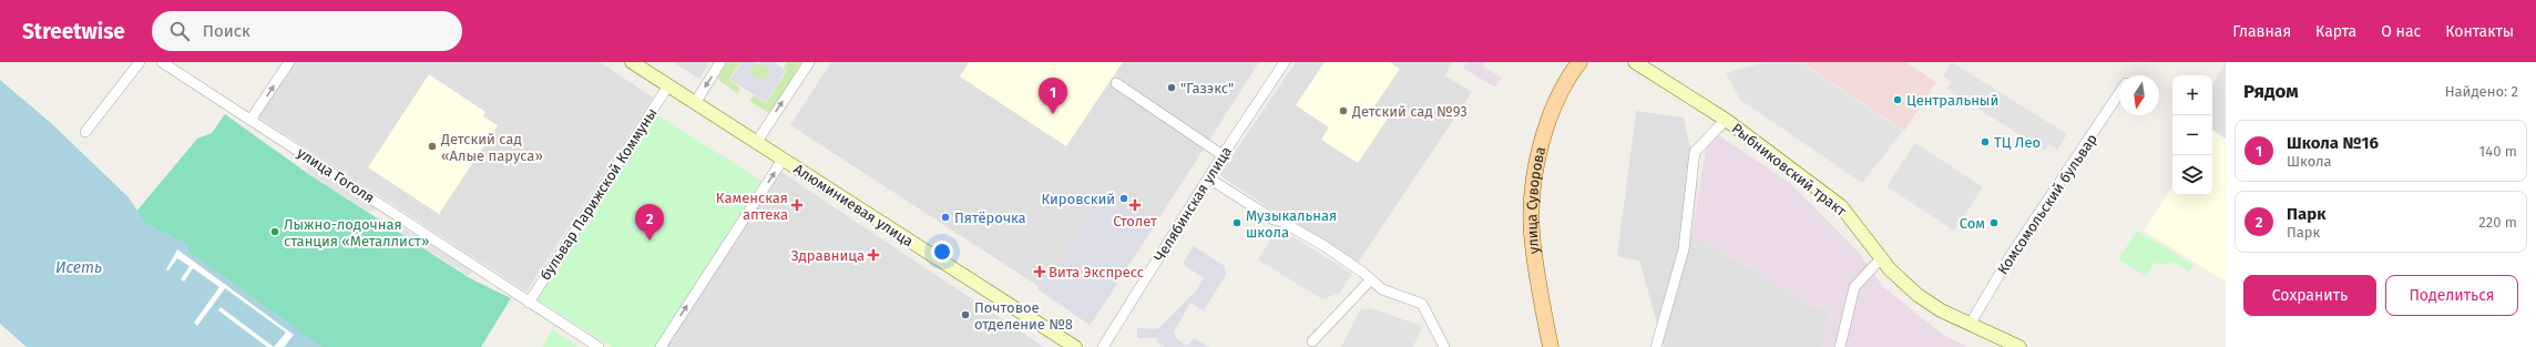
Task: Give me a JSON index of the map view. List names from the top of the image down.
{
  "streets": {
    "main road": ["Рыбниковский тракт", "улица Суворова", "Алюминиевая улица"],
    "street": [
      "улица Гоголя",
      "бульвар Парижской Коммуны",
      "Челябинская улица",
      "Комсомольский бульвар"
    ]
  },
  "crossings": [
    ["Рыбниковский тракт", "Комсомольский бульвар"],
    ["улица Гоголя", "бульвар Парижской Коммуны"],
    ["бульвар Парижской Коммуны", "Алюминиевая улица"]
  ],
  "water": ["Исеть"],
  "places": {
    "other": [
      "\"Газэкс\"",
      "Центральный",
      "Детский сад №93",
      "ТЦ Лео",
      "Детский сад «Алые паруса»",
      "Кировский",
      "Пятёрочка",
      "Музыкальная школа",
      "Сом",
      "Лыжно-лодочная станция «Металлист»",
      "Почтовое отделение №8"
    ],
    "health": [
      "Каменская аптека",
      "Столет",
      "Здравница",
      "Вита Экспресс"
    ]
  },
  "north": "bottom",
  "page": {
    "header": "Streetwise",
    "search": "Поиск",
    "nav": [
      "Главная",
      "Карта",
      "О нас",
      "Контакты"
    ],
    "heading": ["Рядом", "Найдено: 2"],
    "map_buttons": ["+", "−"],
    "pins": ["1", "2"],
    "list": [
      {
        "mark": "1",
        "name": "Школа №16",
        "note": "Школа",
        "value": "140 m"
      },
      {
        "mark": "2",
        "name": "Парк",
        "note": "Парк",
        "value": "220 m"
      }
    ],
    "buttons": ["Сохранить", "Поделиться"]
  }
}
